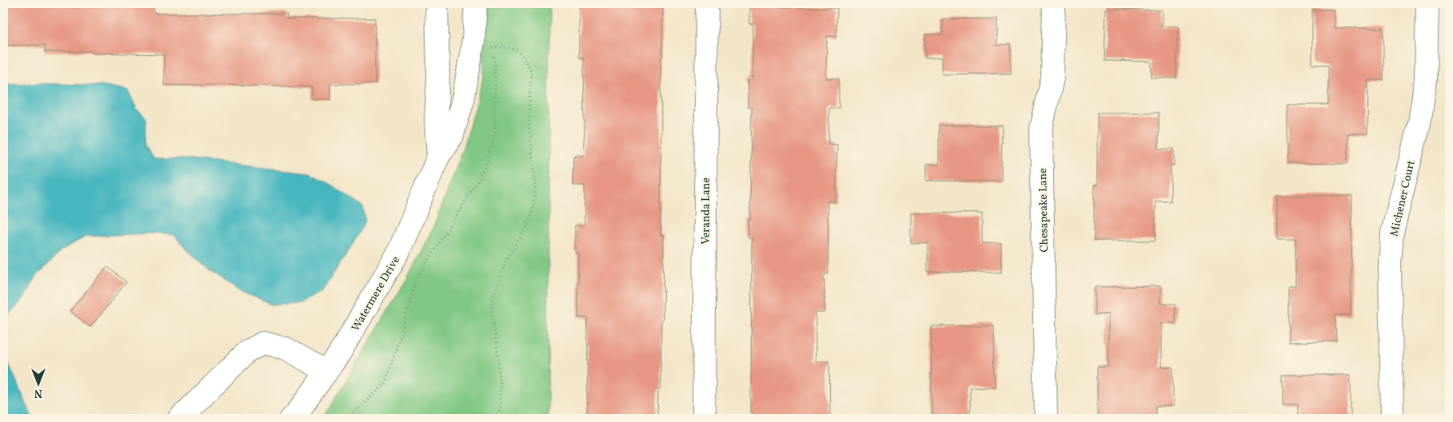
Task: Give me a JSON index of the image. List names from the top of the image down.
{
  "streets": {
    "street": [
      "Michener Court",
      "Chesapeake Lane",
      "Veranda Lane",
      "Watermere Drive"
    ]
  },
  "north": "bottom"
}
